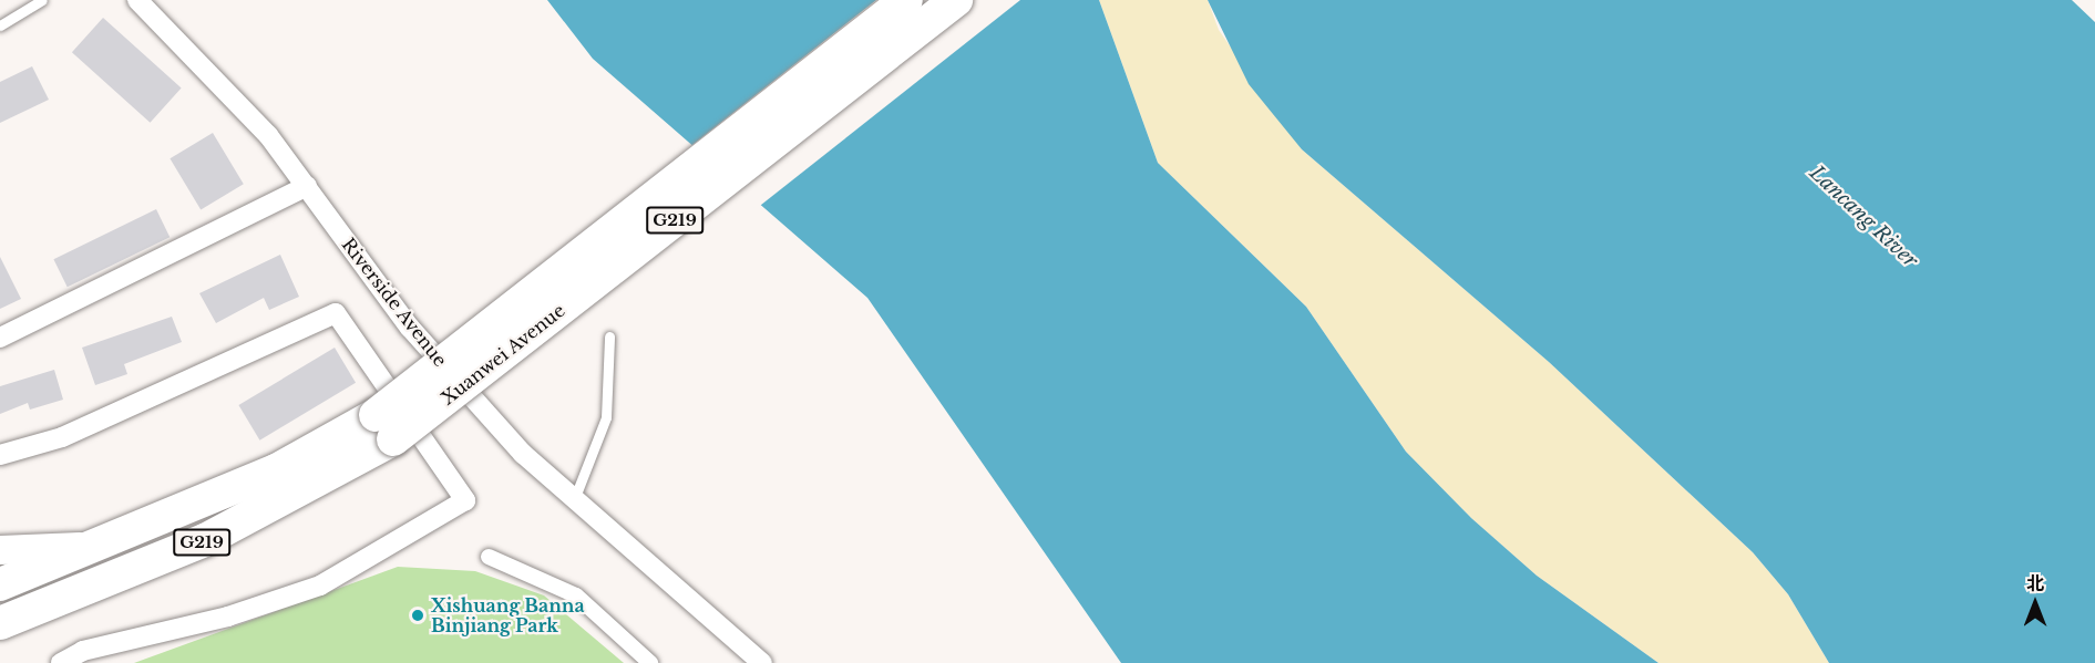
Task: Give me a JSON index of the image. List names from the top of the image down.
{
  "streets": {
    "highway": ["G219", "Xuanwei Avenue"],
    "street": ["Riverside Avenue"]
  },
  "water": ["Lancang River"],
  "places": ["Xishuang Banna Binjiang Park"],
  "north": "top"
}
